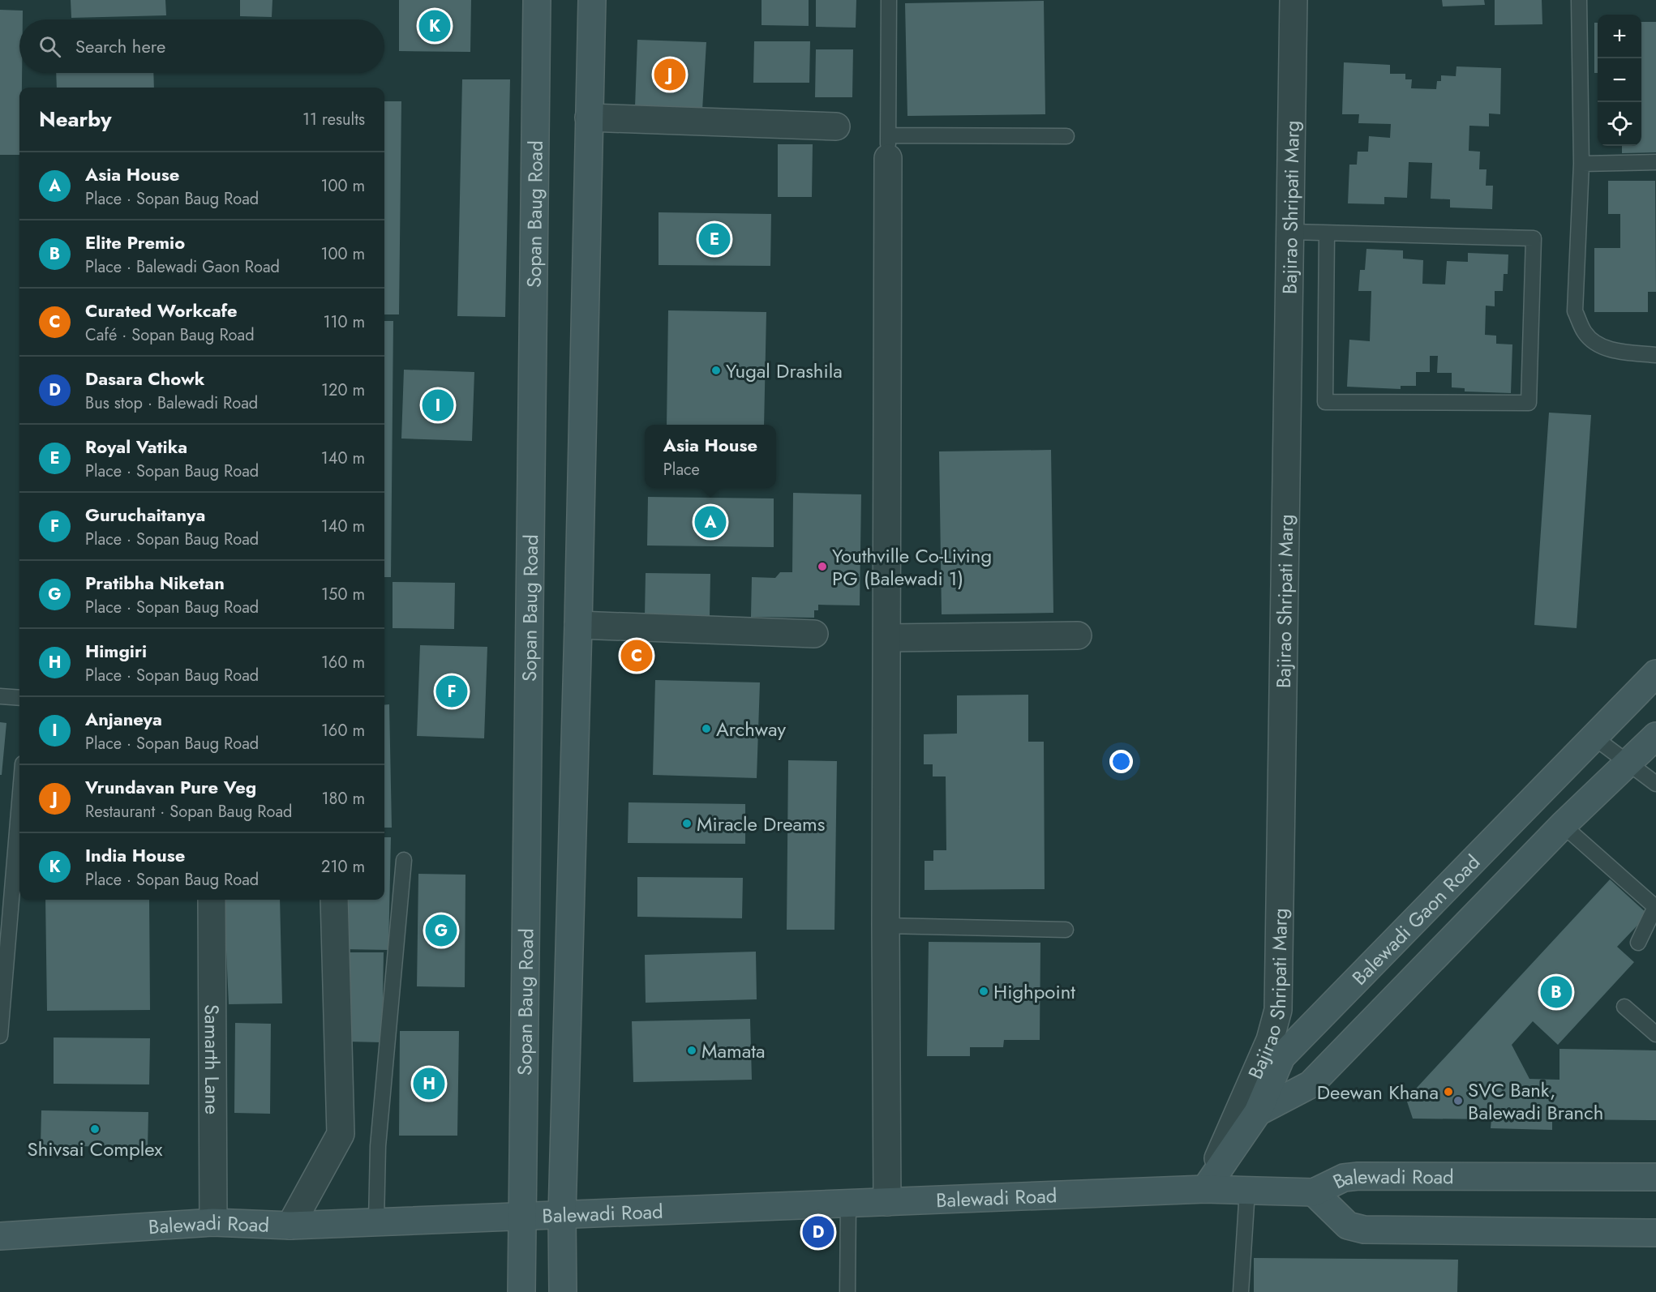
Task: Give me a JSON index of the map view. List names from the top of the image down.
{
  "streets": {
    "street": [
      "Bajirao Shripati Marg",
      "Sopan Baug Road",
      "Balewadi Gaon Road",
      "Samarth Lane",
      "Balewadi Road"
    ]
  },
  "crossings": [
    ["Bajirao Shripati Marg", "Balewadi Gaon Road"],
    ["Bajirao Shripati Marg", "Balewadi Road"],
    ["Sopan Baug Road", "Balewadi Road"],
    ["Balewadi Gaon Road", "Balewadi Road"],
    ["Samarth Lane", "Balewadi Road"]
  ],
  "places": [
    "Yugal Drashila",
    "Youthville Co-Living PG (Balewadi 1)",
    "Archway",
    "Miracle Dreams",
    "Highpoint",
    "Mamata",
    "Deewan Khana",
    "SVC Bank, Balewadi Branch",
    "Shivsai Complex"
  ],
  "page": {
    "pins": [
      "K",
      "J",
      "E",
      "I",
      "A",
      "C",
      "F",
      "G",
      "B",
      "H",
      "D"
    ],
    "map_buttons": ["+", "−"],
    "search": "Search here",
    "heading": ["Nearby", "11 results"],
    "list": [
      {
        "mark": "A",
        "name": "Asia House",
        "note": "Place · Sopan Baug Road",
        "value": "100 m"
      },
      {
        "mark": "B",
        "name": "Elite Premio",
        "note": "Place · Balewadi Gaon Road",
        "value": "100 m"
      },
      {
        "mark": "C",
        "name": "Curated Workcafe",
        "note": "Café · Sopan Baug Road",
        "value": "110 m"
      },
      {
        "mark": "D",
        "name": "Dasara Chowk",
        "note": "Bus stop · Balewadi Road",
        "value": "120 m"
      },
      {
        "mark": "E",
        "name": "Royal Vatika",
        "note": "Place · Sopan Baug Road",
        "value": "140 m"
      },
      {
        "mark": "F",
        "name": "Guruchaitanya",
        "note": "Place · Sopan Baug Road",
        "value": "140 m"
      },
      {
        "mark": "G",
        "name": "Pratibha Niketan",
        "note": "Place · Sopan Baug Road",
        "value": "150 m"
      },
      {
        "mark": "H",
        "name": "Himgiri",
        "note": "Place · Sopan Baug Road",
        "value": "160 m"
      },
      {
        "mark": "I",
        "name": "Anjaneya",
        "note": "Place · Sopan Baug Road",
        "value": "160 m"
      },
      {
        "mark": "J",
        "name": "Vrundavan Pure Veg",
        "note": "Restaurant · Sopan Baug Road",
        "value": "180 m"
      },
      {
        "mark": "K",
        "name": "India House",
        "note": "Place · Sopan Baug Road",
        "value": "210 m"
      }
    ],
    "popup": ["Asia House", "Place"]
  }
}
